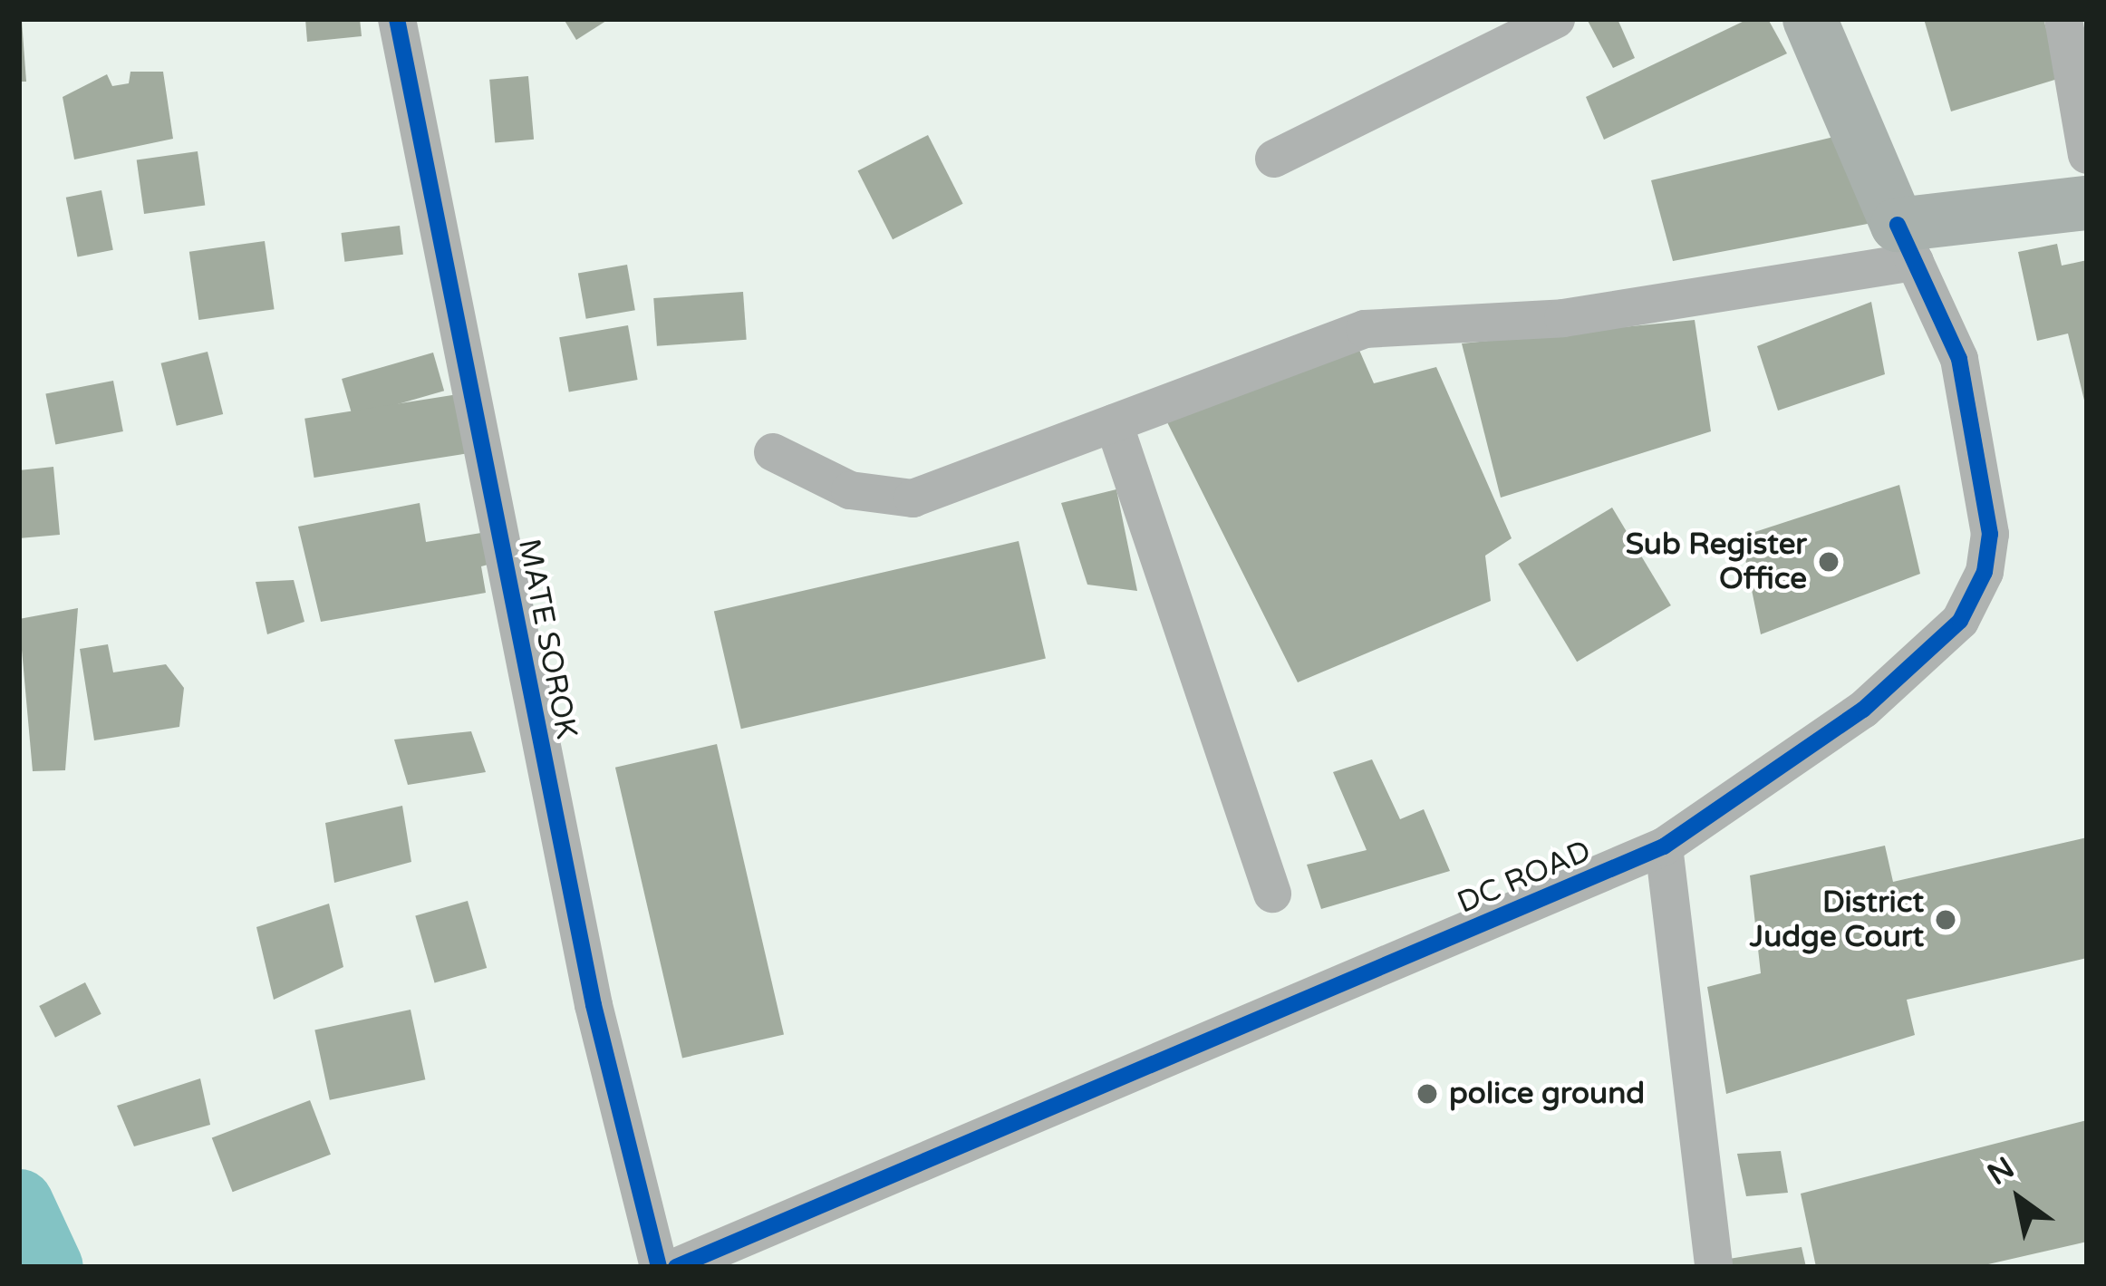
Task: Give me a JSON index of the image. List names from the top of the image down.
{
  "streets": {
    "street": ["MATE SOROK", "DC ROAD"]
  },
  "places": ["Sub Register Office", "District Judge Court", "police ground"],
  "north": "top left"
}
